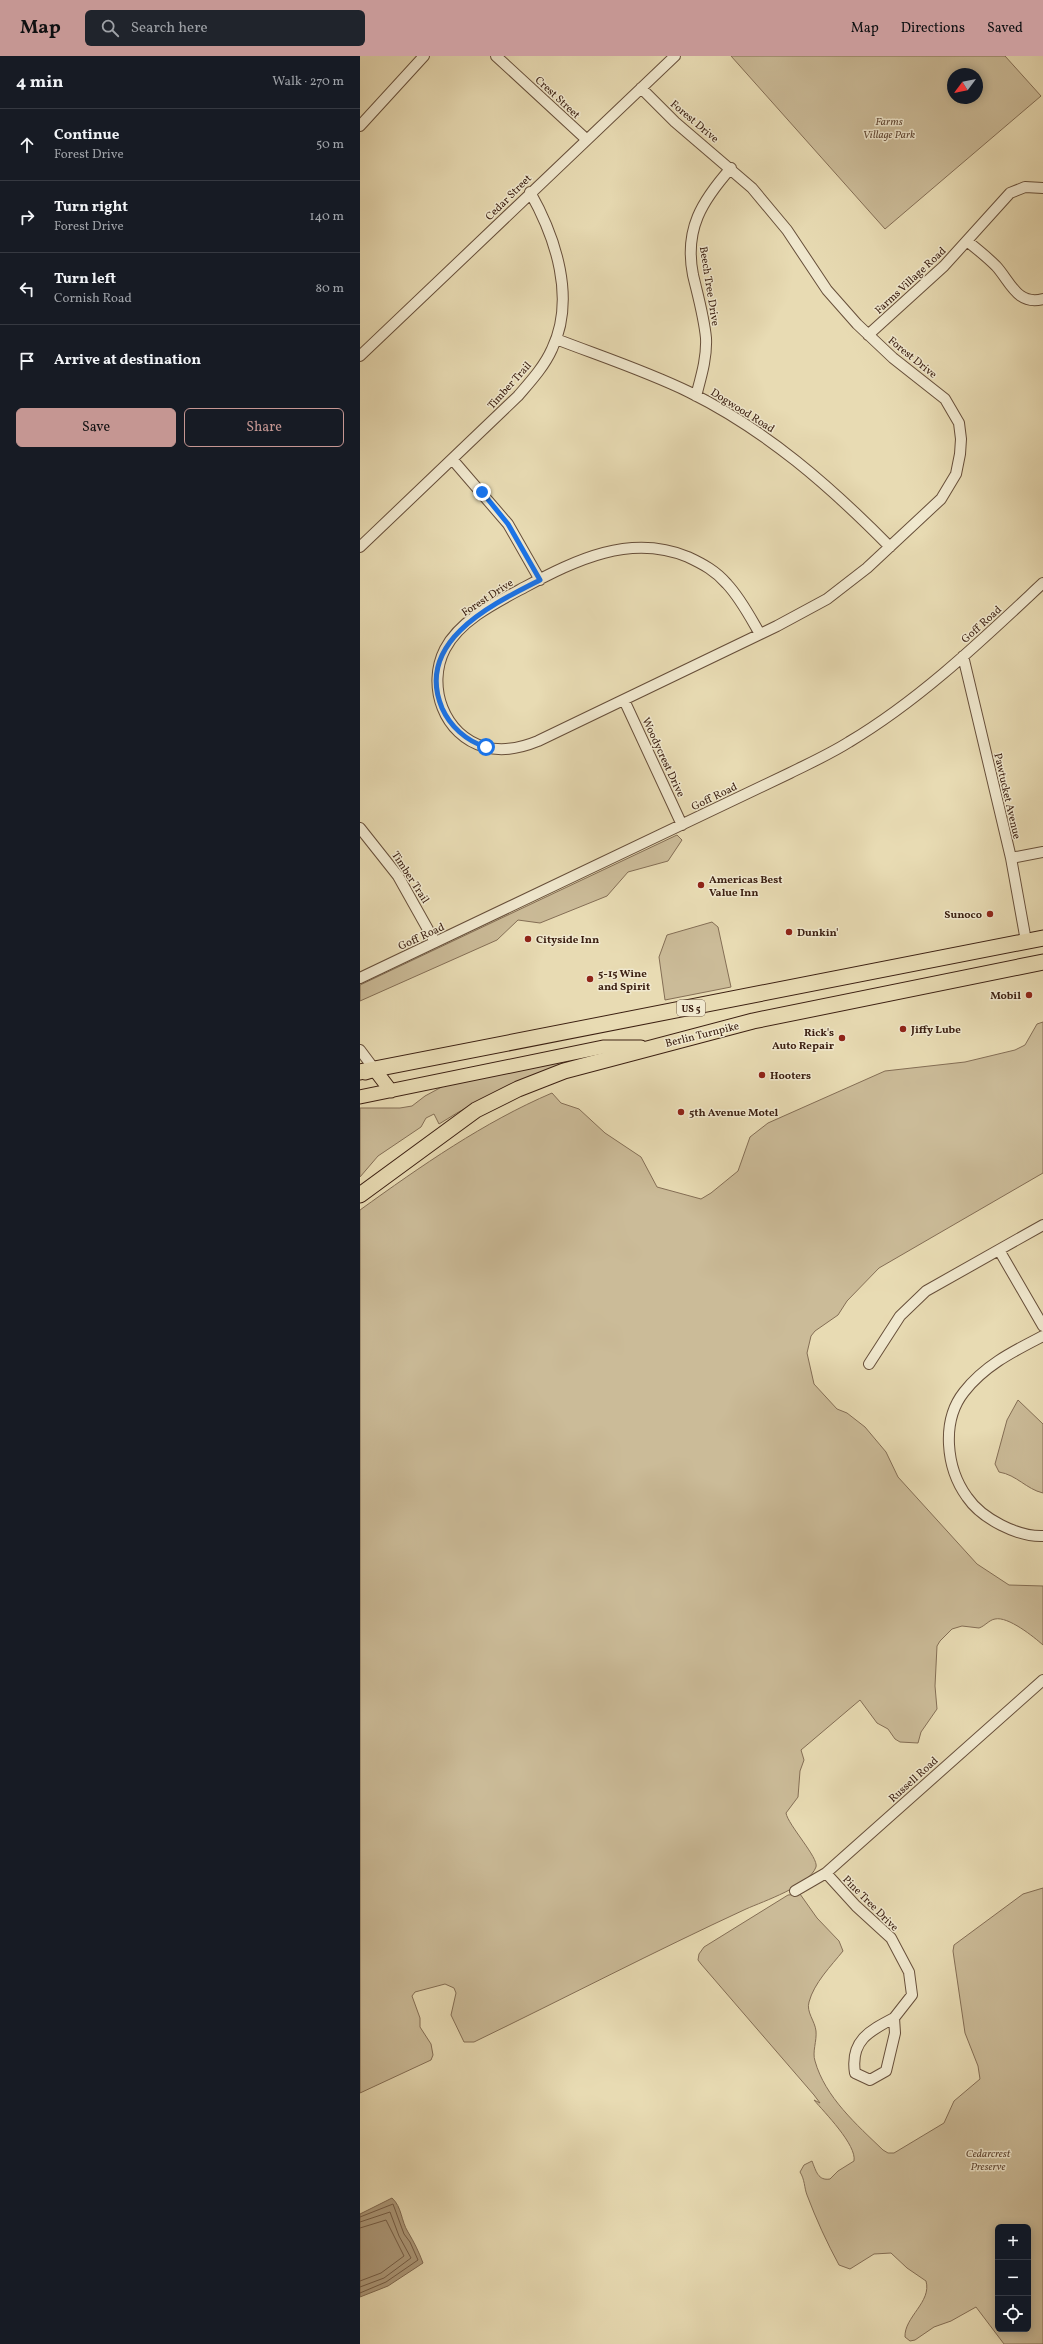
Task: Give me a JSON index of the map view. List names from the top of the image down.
{
  "streets": {
    "highway": ["US 5", "Berlin Turnpike"],
    "street": [
      "Crest Street",
      "Forest Drive",
      "Cedar Street",
      "Farms Village Road",
      "Beech Tree Drive",
      "Timber Trail",
      "Dogwood Road",
      "Goff Road",
      "Woodycrest Drive",
      "Pawtucket Avenue",
      "Russell Road",
      "Pine Tree Drive"
    ]
  },
  "crossings": [
    ["Crest Street", "Cedar Street"],
    ["Forest Drive", "Cedar Street"],
    ["Forest Drive", "Farms Village Road"],
    ["Forest Drive", "Beech Tree Drive"],
    ["Forest Drive", "Dogwood Road"],
    ["Forest Drive", "Woodycrest Drive"],
    ["Cedar Street", "Timber Trail"],
    ["Beech Tree Drive", "Dogwood Road"],
    ["Timber Trail", "Dogwood Road"],
    ["Timber Trail", "Goff Road"],
    ["Goff Road", "Woodycrest Drive"],
    ["Goff Road", "Pawtucket Avenue"],
    ["Pawtucket Avenue", "US 5"],
    ["US 5", "Berlin Turnpike"],
    ["Russell Road", "Pine Tree Drive"]
  ],
  "parks": ["Farms Village Park", "Cedarcrest Preserve"],
  "places": [
    "Americas Best Value Inn",
    "Sunoco",
    "Dunkin'",
    "Cityside Inn",
    "5-15 Wine and Spirit",
    "Mobil",
    "Jiffy Lube",
    "Rick's Auto Repair",
    "Hooters",
    "5th Avenue Motel"
  ],
  "north": "bottom left",
  "page": {
    "header": "Map",
    "search": "Search here",
    "nav": ["Map", "Directions", "Saved"],
    "heading": ["4 min", "Walk · 270 m"],
    "list": [
      ["Continue", "Forest Drive", "50 m"],
      ["Turn right", "Forest Drive", "140 m"],
      ["Turn left", "Cornish Road", "80 m"],
      "Arrive at destination"
    ],
    "buttons": ["Save", "Share"],
    "map_buttons": ["+", "−"]
  }
}
